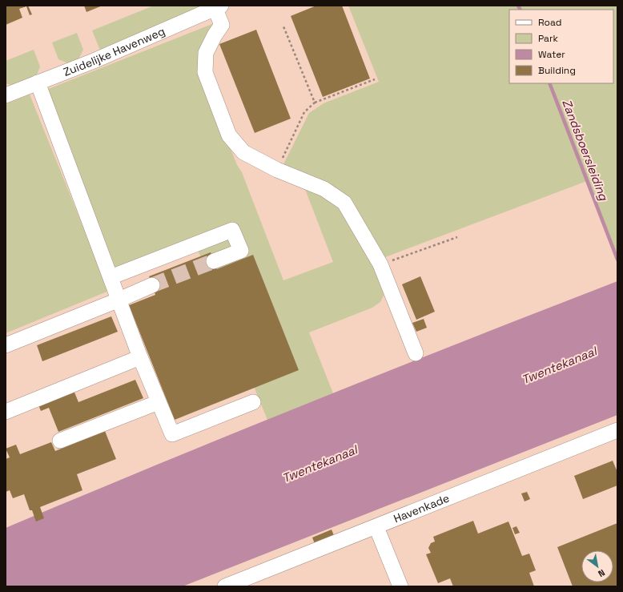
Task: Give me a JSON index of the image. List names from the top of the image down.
{
  "streets": {
    "street": ["Zuidelijke Havenweg", "Havenkade"]
  },
  "water": ["Zandsboersleiding", "Twentekanaal"],
  "legend": [
    "Road",
    "Park",
    "Water",
    "Building"
  ],
  "north": "bottom right"
}
